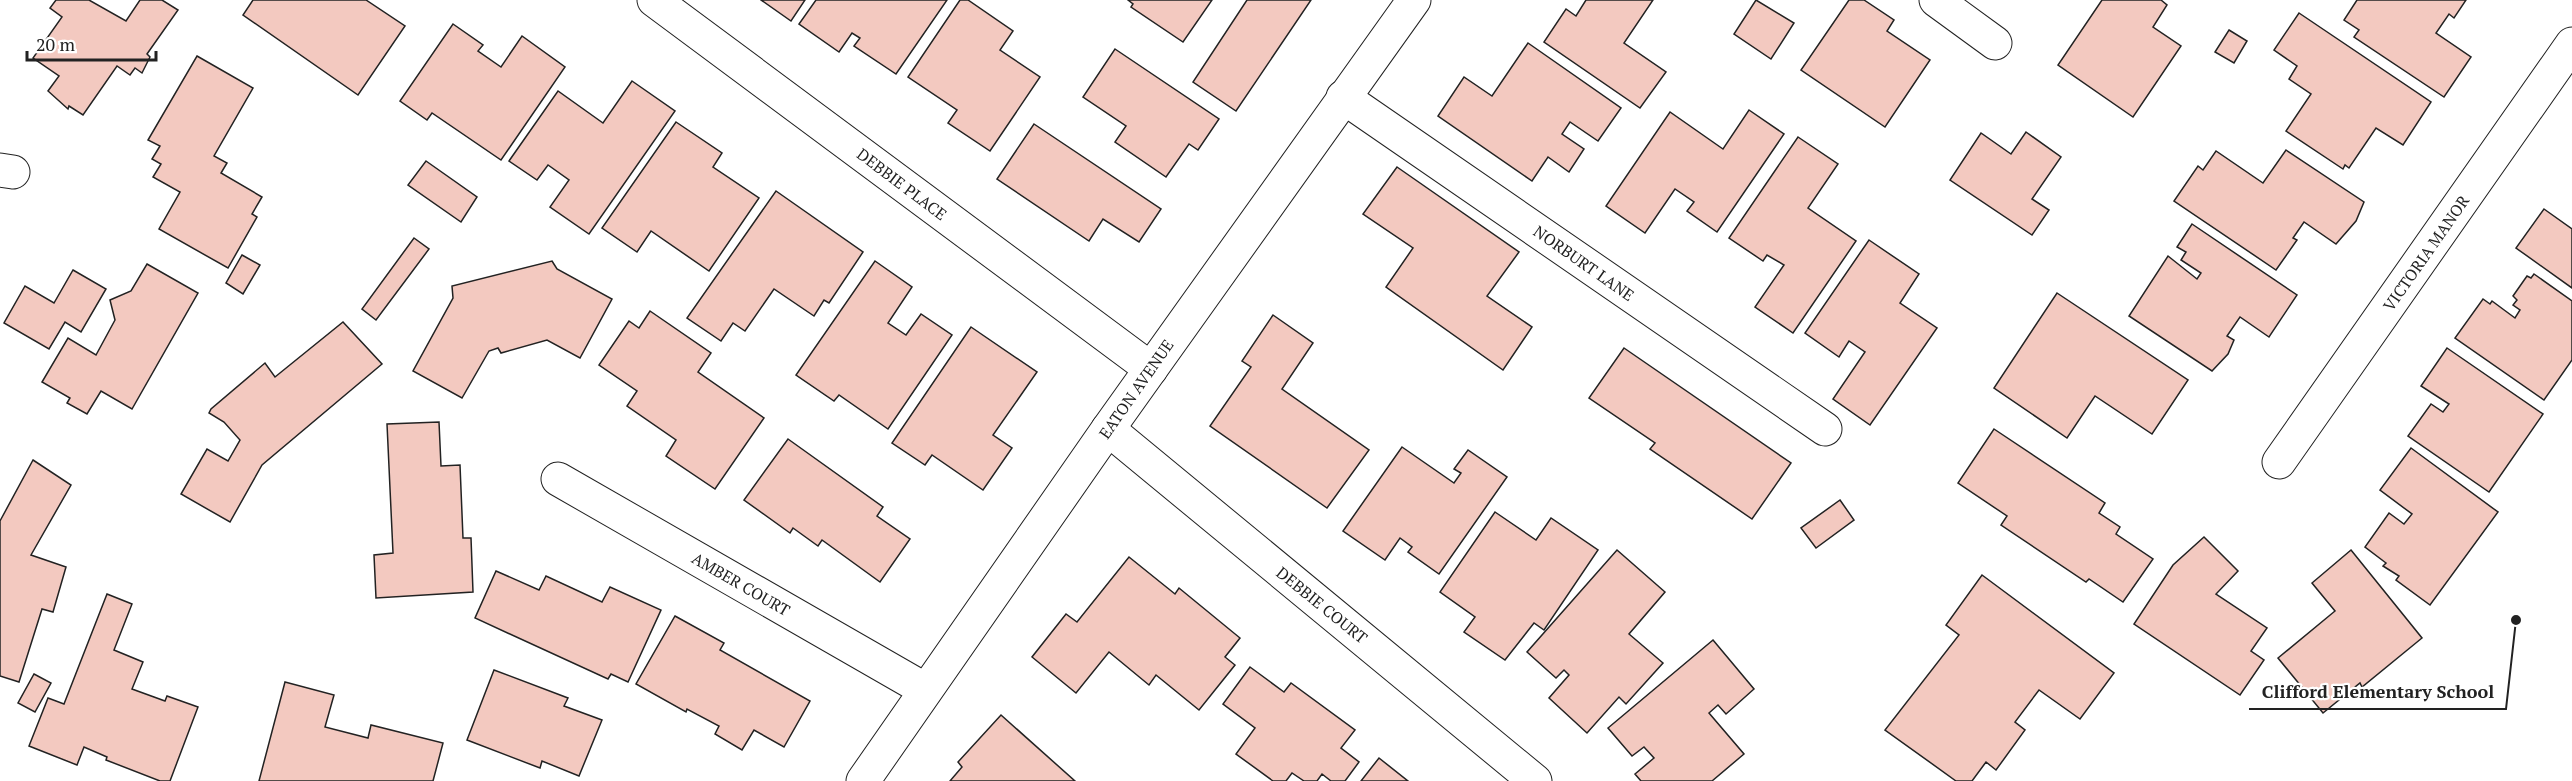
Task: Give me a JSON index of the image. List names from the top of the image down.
{
  "streets": {
    "street": [
      "DEBBIE PLACE",
      "VICTORIA MANOR",
      "NORBURT LANE",
      "EATON AVENUE",
      "AMBER COURT",
      "DEBBIE COURT"
    ]
  },
  "crossings": [
    ["DEBBIE PLACE", "EATON AVENUE"],
    ["NORBURT LANE", "EATON AVENUE"],
    ["EATON AVENUE", "AMBER COURT"],
    ["EATON AVENUE", "DEBBIE COURT"]
  ],
  "places": ["Clifford Elementary School"],
  "scale_bar": "20 m"
}
